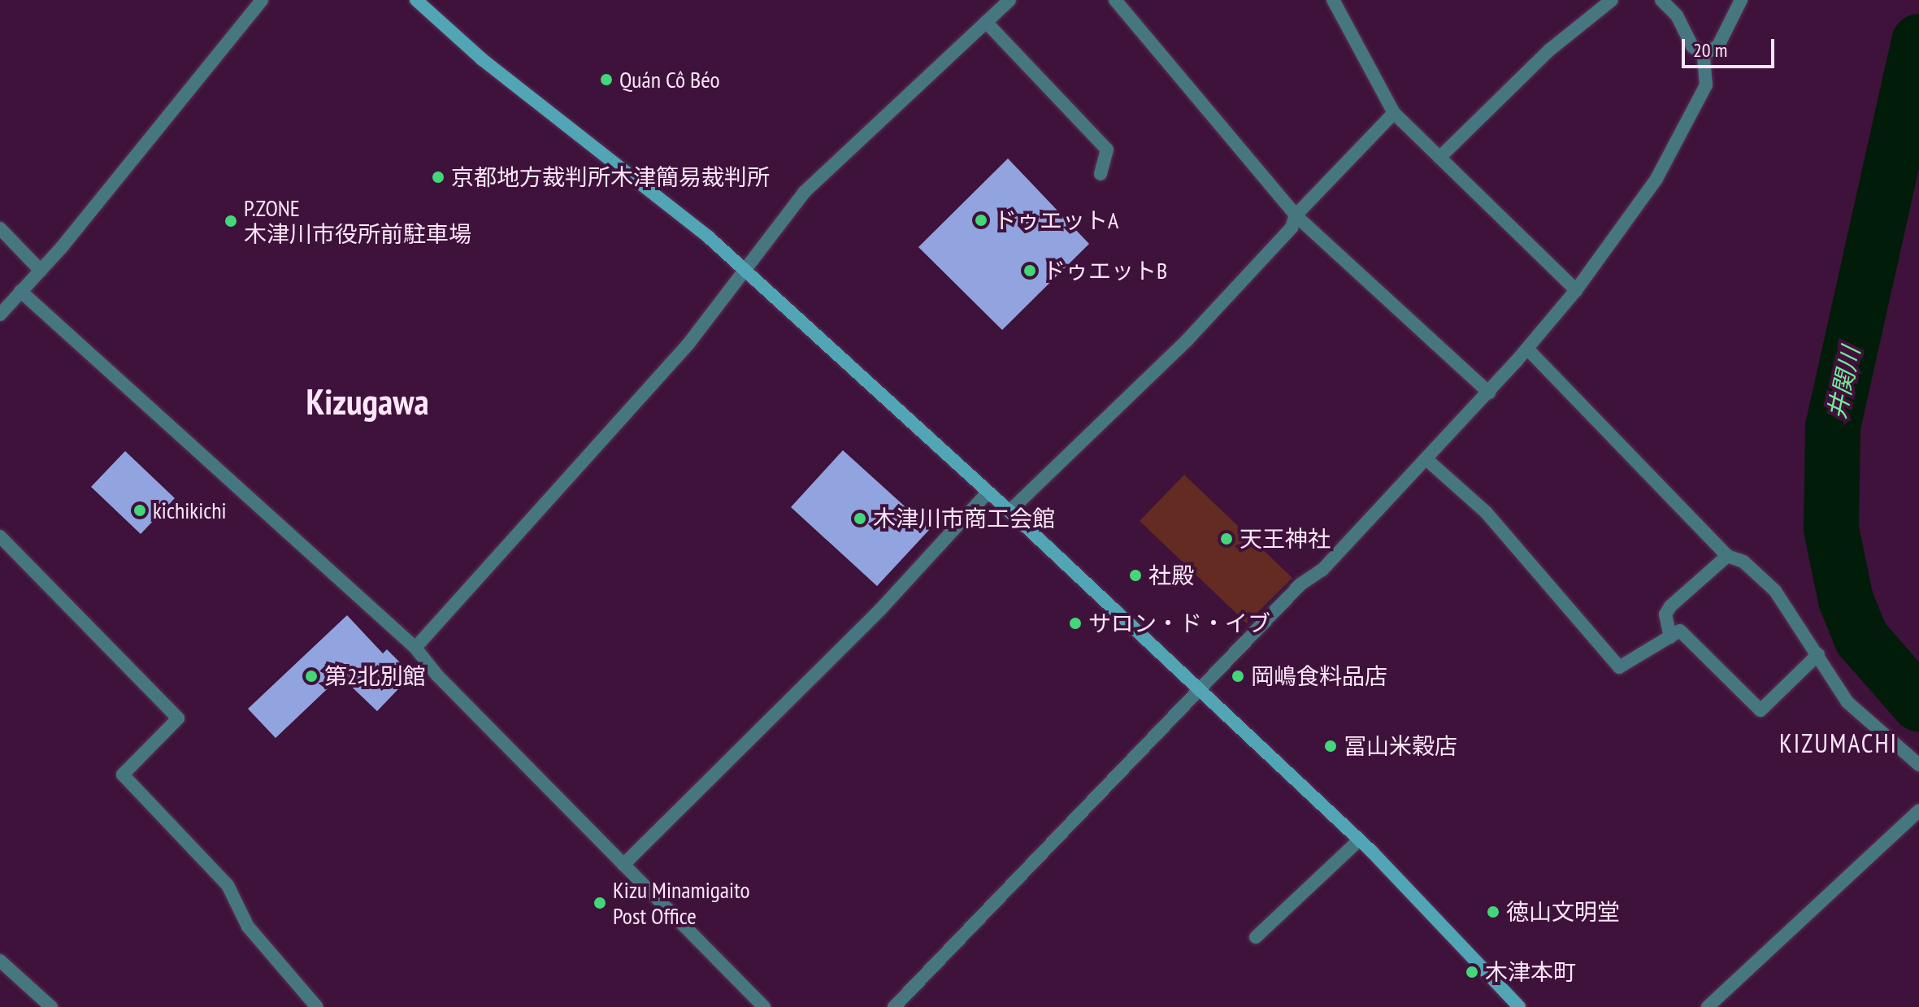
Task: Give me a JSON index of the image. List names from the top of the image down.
{
  "districts": ["Kizugawa", "KIZUMACHI"],
  "water": ["井関川"],
  "places": [
    "Quán Cô Béo",
    "京都地方裁判所木津簡易裁判所",
    "ドゥエットA",
    "P.ZONE 木津川市役所前駐車場",
    "ドゥエットB",
    "kichikichi",
    "木津川市商工会館",
    "天王神社",
    "社殿",
    "サロン・ド・イブ",
    "第2北別館",
    "岡嶋食料品店",
    "冨山米穀店",
    "Kizu Minamigaito Post Office",
    "徳山文明堂",
    "木津本町"
  ],
  "scale_bar": "20 m"
}
